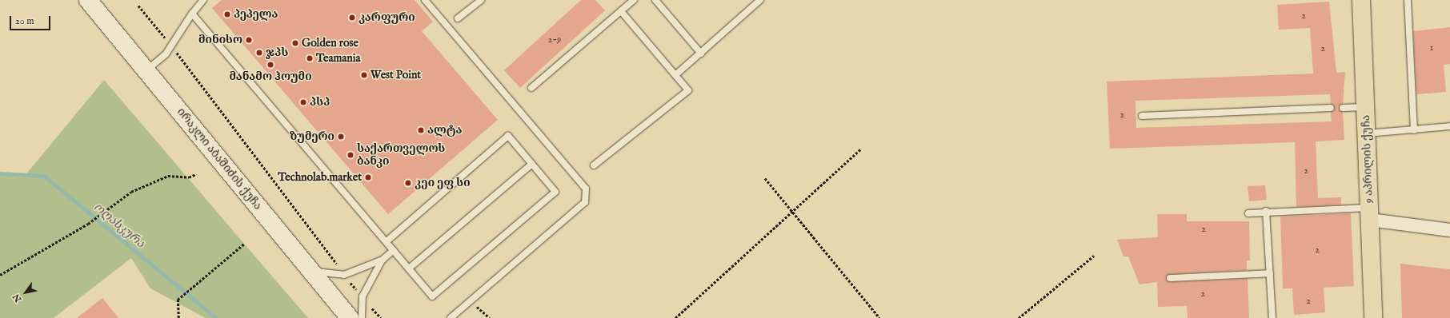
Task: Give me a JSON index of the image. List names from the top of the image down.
{
  "streets": {
    "main road": ["ირაკლი აბაშიძის ქუჩა", "9 აპრილის ქუჩა"]
  },
  "water": ["ოღასკურა"],
  "places": [
    "პეპელა",
    "კარფური",
    "მინისო",
    "Golden rose",
    "ჯპს",
    "Teamania",
    "მანამო ჰოუმი",
    "West Point",
    "პსპ",
    "ალტა",
    "ზუმერი",
    "საქართველოს ბანკი",
    "Technolab.market",
    "კეი ეფ სი"
  ],
  "house_numbers": [
    "2",
    "2-9",
    "1",
    "2",
    "2",
    "2",
    "2",
    "2",
    "2",
    "2"
  ],
  "scale_bar": "20 m",
  "north": "bottom left"
}
